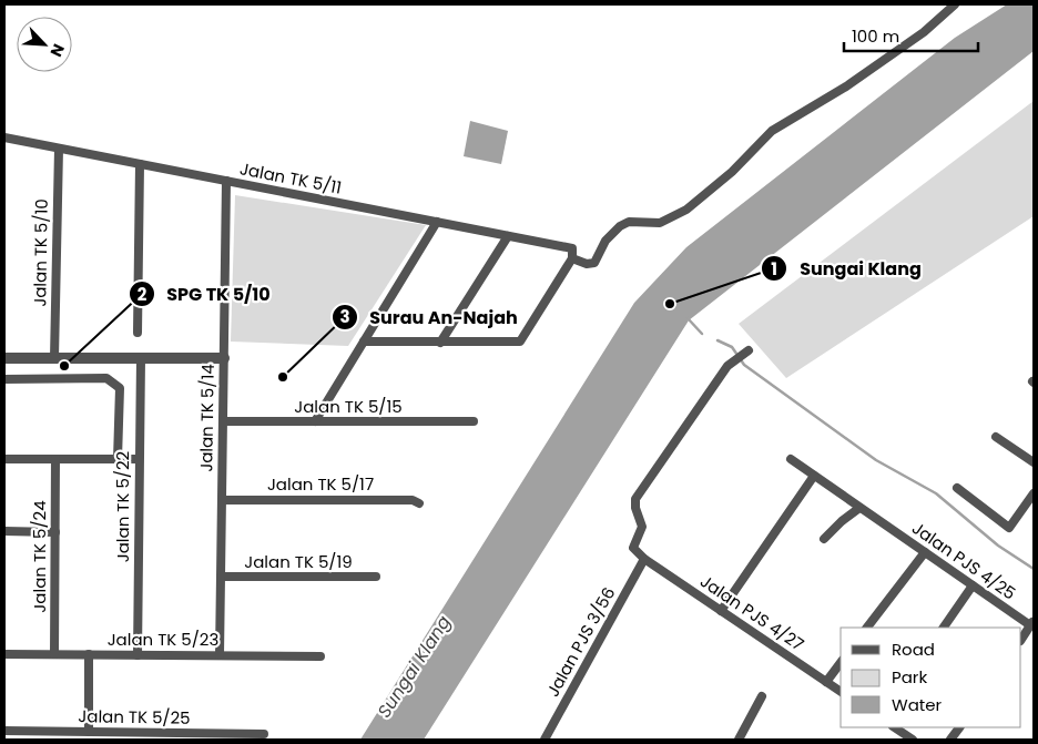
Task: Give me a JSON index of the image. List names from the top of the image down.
{
  "streets": {
    "street": [
      "Jalan TK 5/11",
      "Jalan TK 5/10",
      "Jalan TK 5/15",
      "Jalan TK 5/14",
      "Jalan TK 5/17",
      "Jalan TK 5/22",
      "Jalan TK 5/24",
      "Jalan PJS 4/25",
      "Jalan TK 5/19",
      "Jalan PJS 4/27",
      "Jalan TK 5/23",
      "Jalan PJS 3/56",
      "Jalan TK 5/25"
    ]
  },
  "crossings": [
    ["Jalan TK 5/11", "Jalan TK 5/10"],
    ["Jalan TK 5/11", "Jalan TK 5/14"],
    ["Jalan TK 5/15", "Jalan TK 5/14"],
    ["Jalan TK 5/14", "Jalan TK 5/17"],
    ["Jalan TK 5/14", "Jalan TK 5/19"],
    ["Jalan TK 5/14", "Jalan TK 5/23"],
    ["Jalan TK 5/22", "Jalan TK 5/23"],
    ["Jalan TK 5/24", "Jalan TK 5/23"],
    ["Jalan PJS 4/27", "Jalan PJS 3/56"]
  ],
  "water": ["Sungai Klang"],
  "places": ["Sungai Klang", "SPG TK 5/10", "Surau An-Najah"],
  "legend": ["Road", "Park", "Water"],
  "scale_bar": "100 m",
  "north": "bottom right"
}
